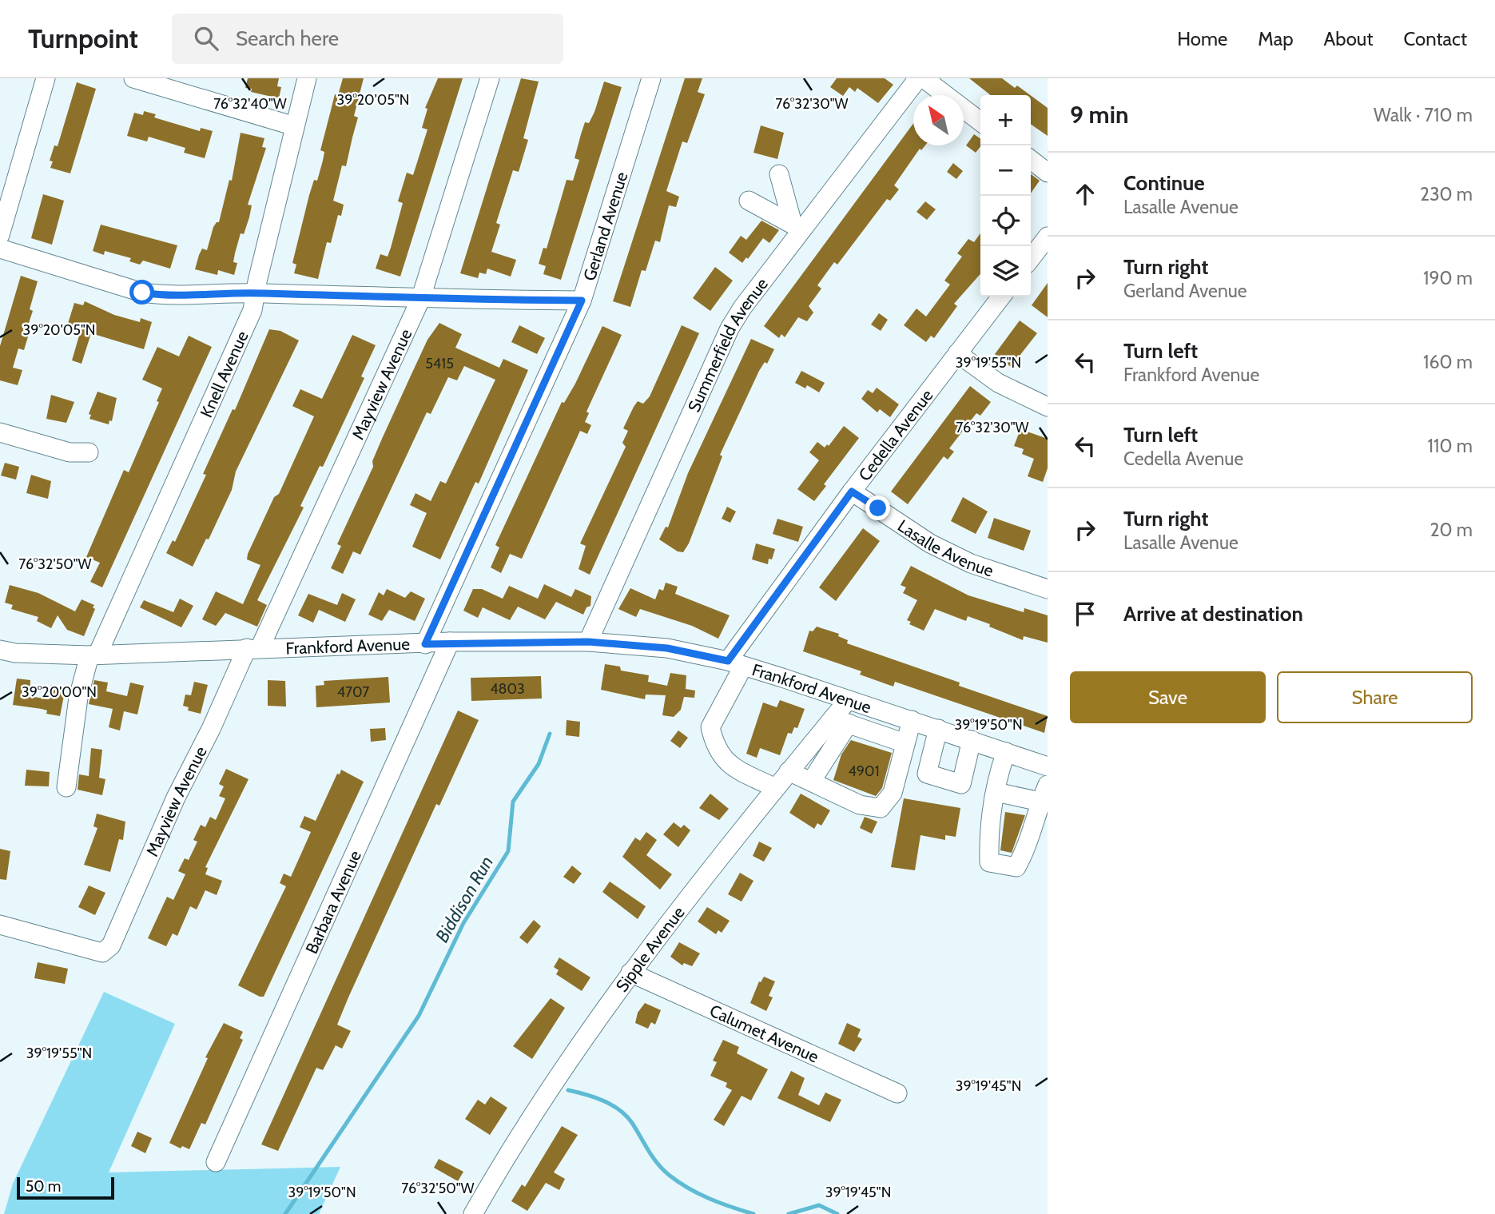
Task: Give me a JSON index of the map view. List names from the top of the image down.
{
  "streets": {
    "street": [
      "Gerland Avenue",
      "Summerfield Avenue",
      "Knell Avenue",
      "Mayview Avenue",
      "Cedella Avenue",
      "Lasalle Avenue",
      "Frankford Avenue",
      "Barbara Avenue",
      "Sipple Avenue",
      "Calumet Avenue"
    ]
  },
  "crossings": [
    ["Gerland Avenue", "Frankford Avenue"],
    ["Summerfield Avenue", "Frankford Avenue"],
    ["Knell Avenue", "Frankford Avenue"],
    ["Mayview Avenue", "Frankford Avenue"],
    ["Cedella Avenue", "Lasalle Avenue"],
    ["Cedella Avenue", "Frankford Avenue"],
    ["Cedella Avenue", "Sipple Avenue"],
    ["Frankford Avenue", "Barbara Avenue"],
    ["Frankford Avenue", "Sipple Avenue"],
    ["Sipple Avenue", "Calumet Avenue"]
  ],
  "water": ["Biddison Run"],
  "house_numbers": [
    "5415",
    "4803",
    "4707",
    "4901"
  ],
  "scale_bar": "50 m",
  "north": "top left",
  "page": {
    "header": "Turnpoint",
    "search": "Search here",
    "nav": [
      "Home",
      "Map",
      "About",
      "Contact"
    ],
    "heading": ["9 min", "Walk · 710 m"],
    "map_buttons": ["+", "−"],
    "list": [
      ["Continue", "Lasalle Avenue", "230 m"],
      ["Turn right", "Gerland Avenue", "190 m"],
      ["Turn left", "Frankford Avenue", "160 m"],
      ["Turn left", "Cedella Avenue", "110 m"],
      ["Turn right", "Lasalle Avenue", "20 m"],
      "Arrive at destination"
    ],
    "buttons": ["Save", "Share"],
    "scale": "50 m"
  },
  "coordinates": [
    "39°20'05\"N",
    "76°32'40\"W",
    "76°32'30\"W",
    "39°19'55\"N",
    "76°32'50\"W",
    "39°20'00\"N",
    "39°19'50\"N",
    "39°19'45\"N"
  ]
}
